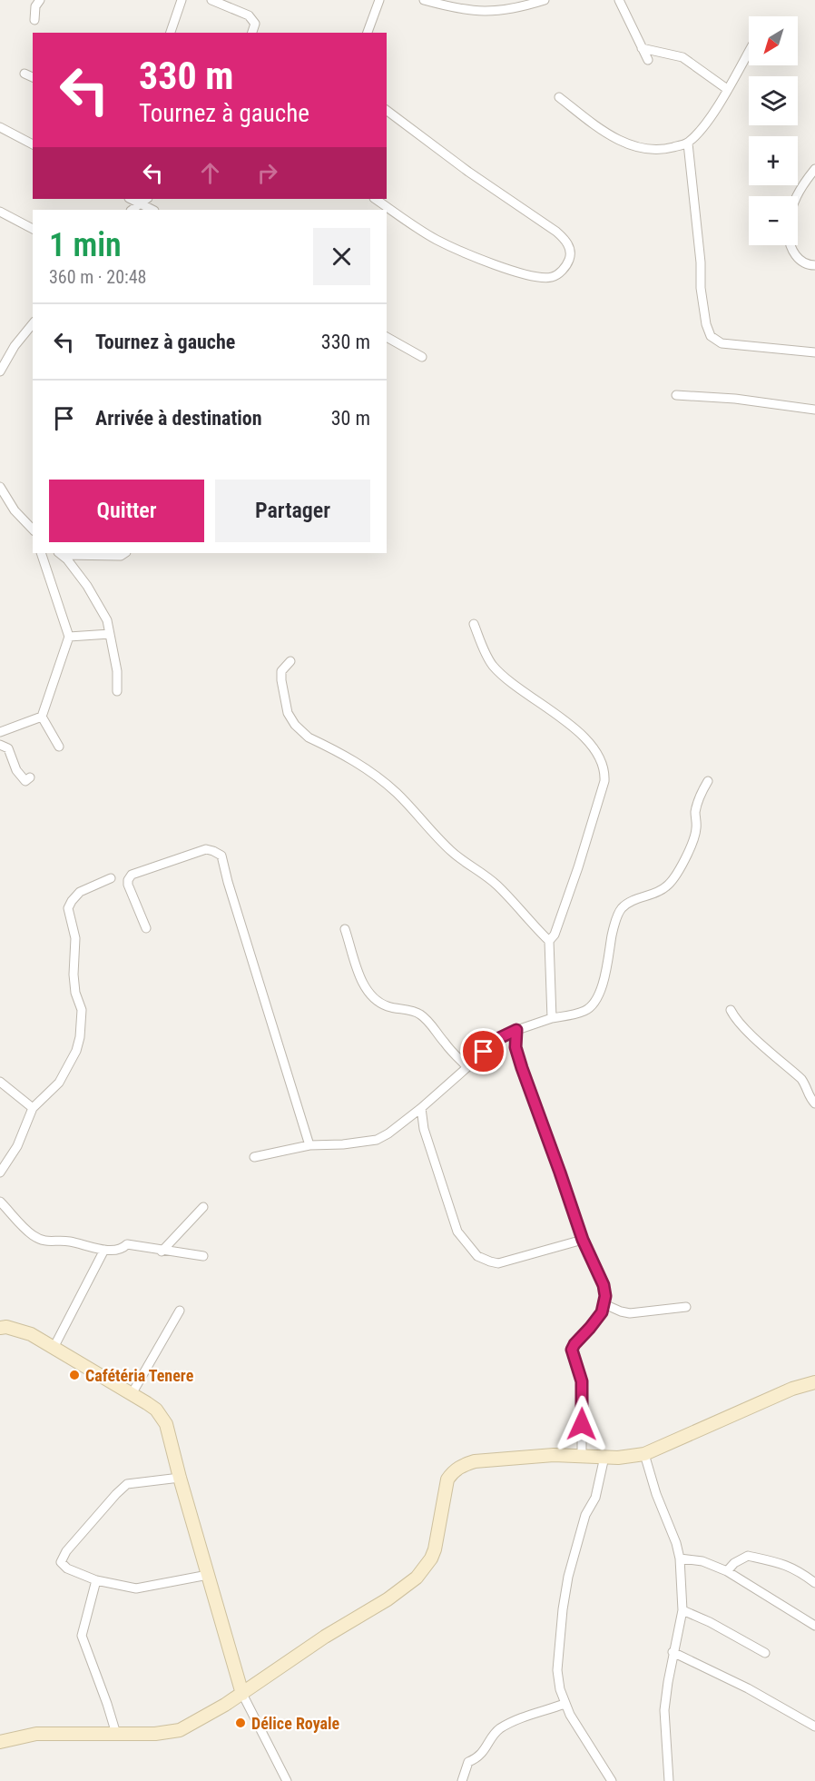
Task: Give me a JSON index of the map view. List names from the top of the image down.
{
  "places": ["Cafétéria Tenere", "Délice Royale"],
  "north": "bottom left",
  "page": {
    "map_buttons": ["+", "−"],
    "turn": ["330 m", "Tournez à gauche"],
    "heading": ["1 min", "360 m · 20:48"],
    "list": [
      {
        "name": "Tournez à gauche",
        "value": "330 m"
      },
      {
        "name": "Arrivée à destination",
        "value": "30 m"
      }
    ],
    "buttons": ["Quitter", "Partager"]
  }
}
